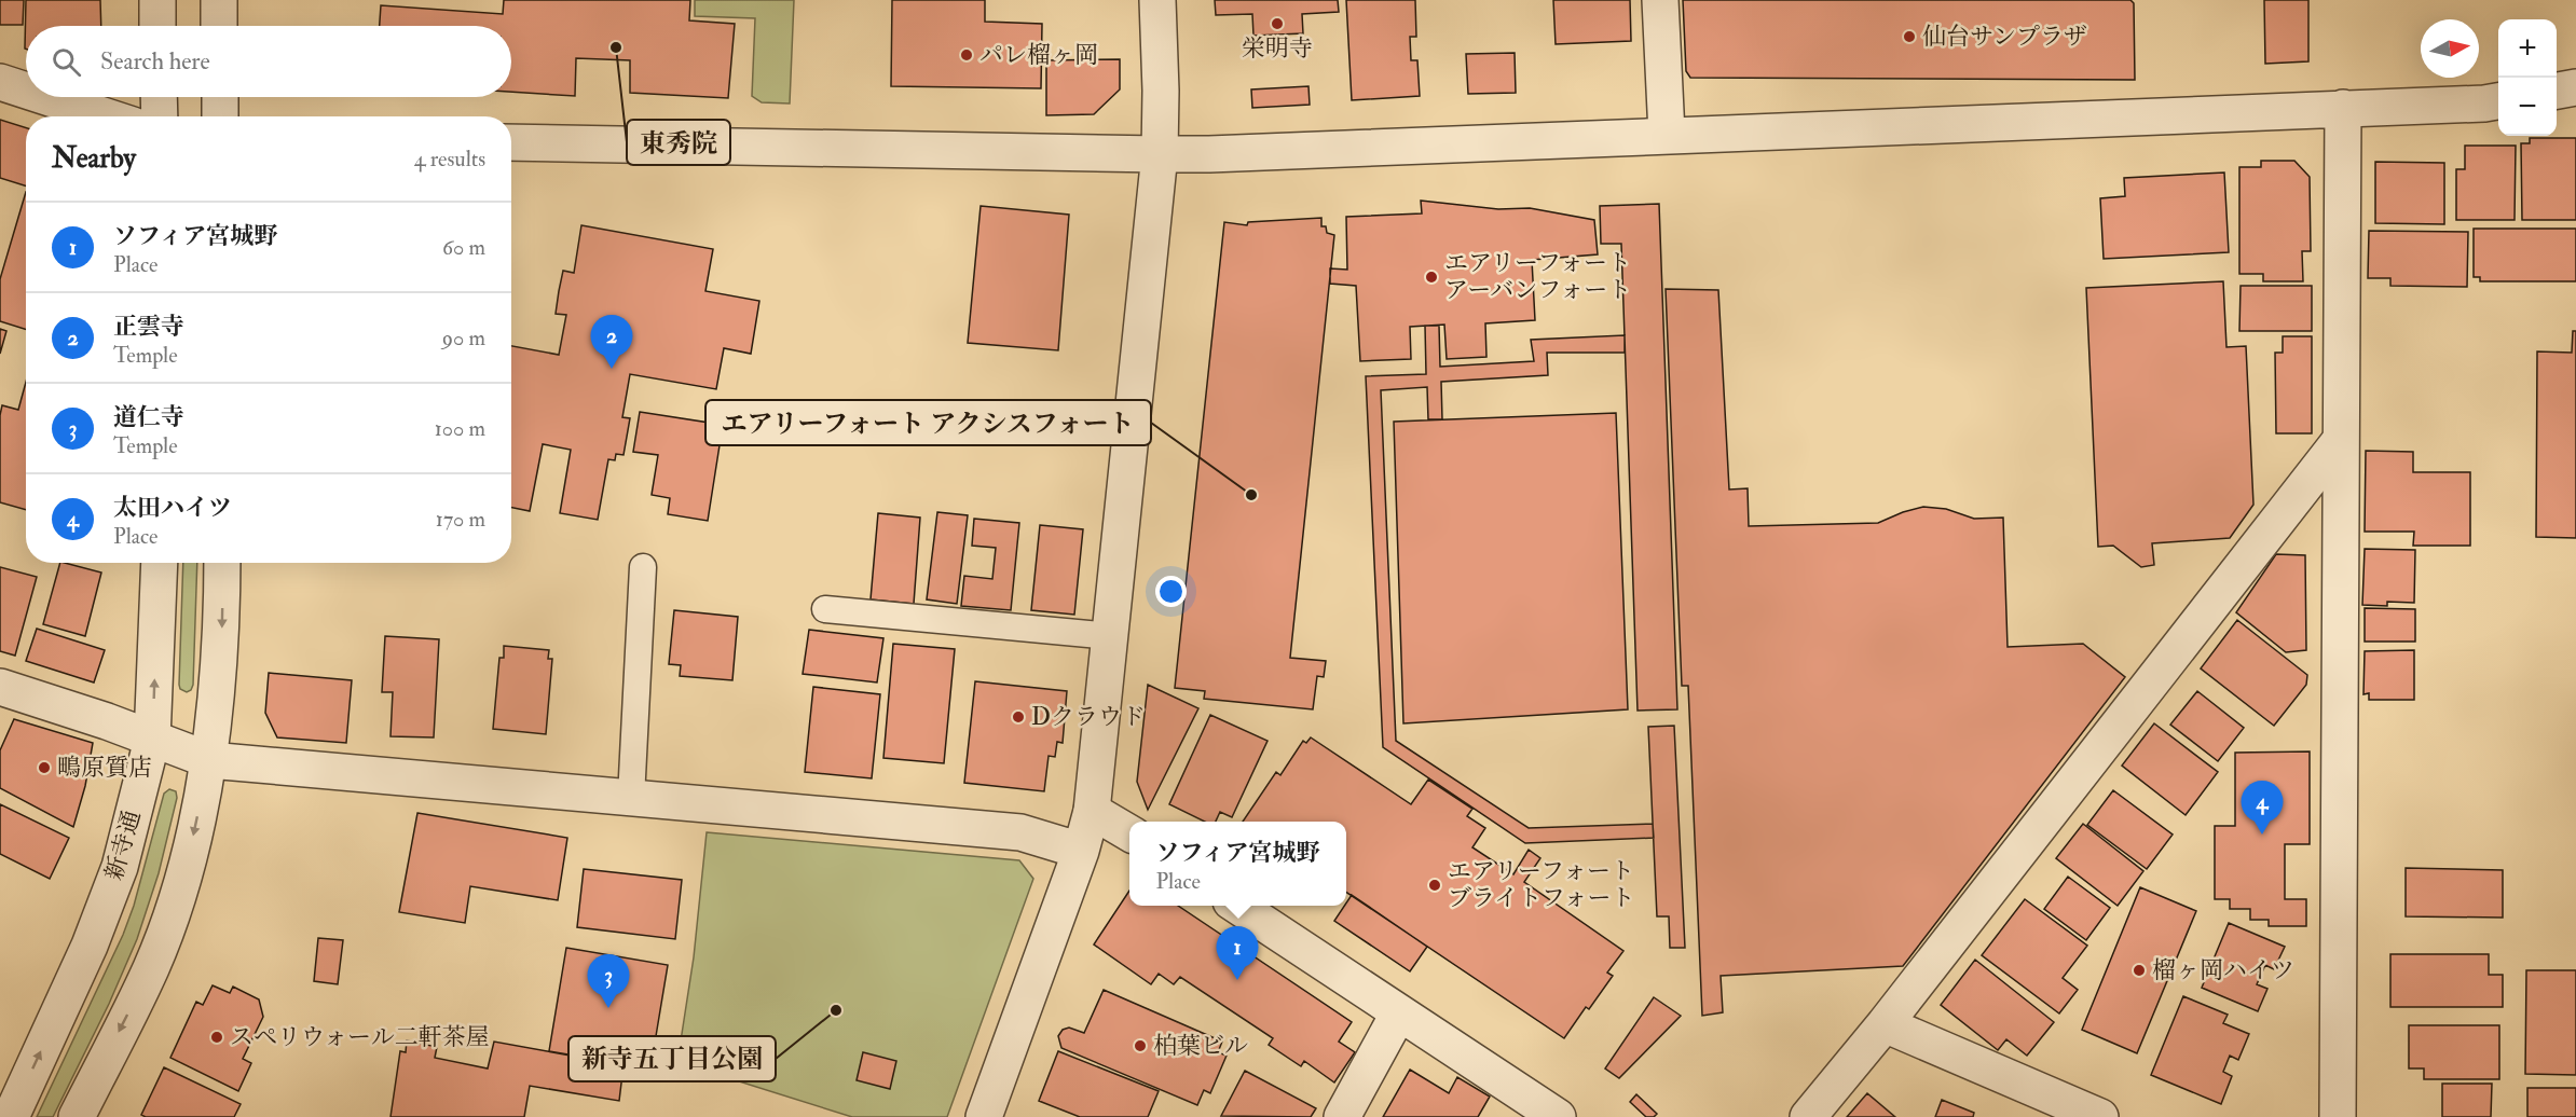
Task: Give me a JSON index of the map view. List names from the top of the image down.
{
  "streets": {
    "street": ["新寺通"]
  },
  "places": [
    "栄明寺",
    "仙台サンプラザ",
    "東秀院",
    "パレ榴ヶ岡",
    "エアリーフォート アーバンフォート",
    "エアリーフォート アクシスフォート",
    "Dクラウド",
    "鴫原質店",
    "エアリーフォート ブライトフォート",
    "榴ヶ岡ハイツ",
    "新寺五丁目公園",
    "スペリウォール二軒茶屋",
    "柏葉ビル"
  ],
  "north": "right",
  "page": {
    "map_buttons": ["+", "−"],
    "search": "Search here",
    "heading": ["Nearby", "4 results"],
    "list": [
      {
        "mark": "1",
        "name": "ソフィア宮城野",
        "note": "Place",
        "value": "60 m"
      },
      {
        "mark": "2",
        "name": "正雲寺",
        "note": "Temple",
        "value": "90 m"
      },
      {
        "mark": "3",
        "name": "道仁寺",
        "note": "Temple",
        "value": "100 m"
      },
      {
        "mark": "4",
        "name": "太田ハイツ",
        "note": "Place",
        "value": "170 m"
      }
    ],
    "pins": [
      "2",
      "4",
      "1",
      "3"
    ],
    "popup": ["ソフィア宮城野", "Place"]
  }
}
